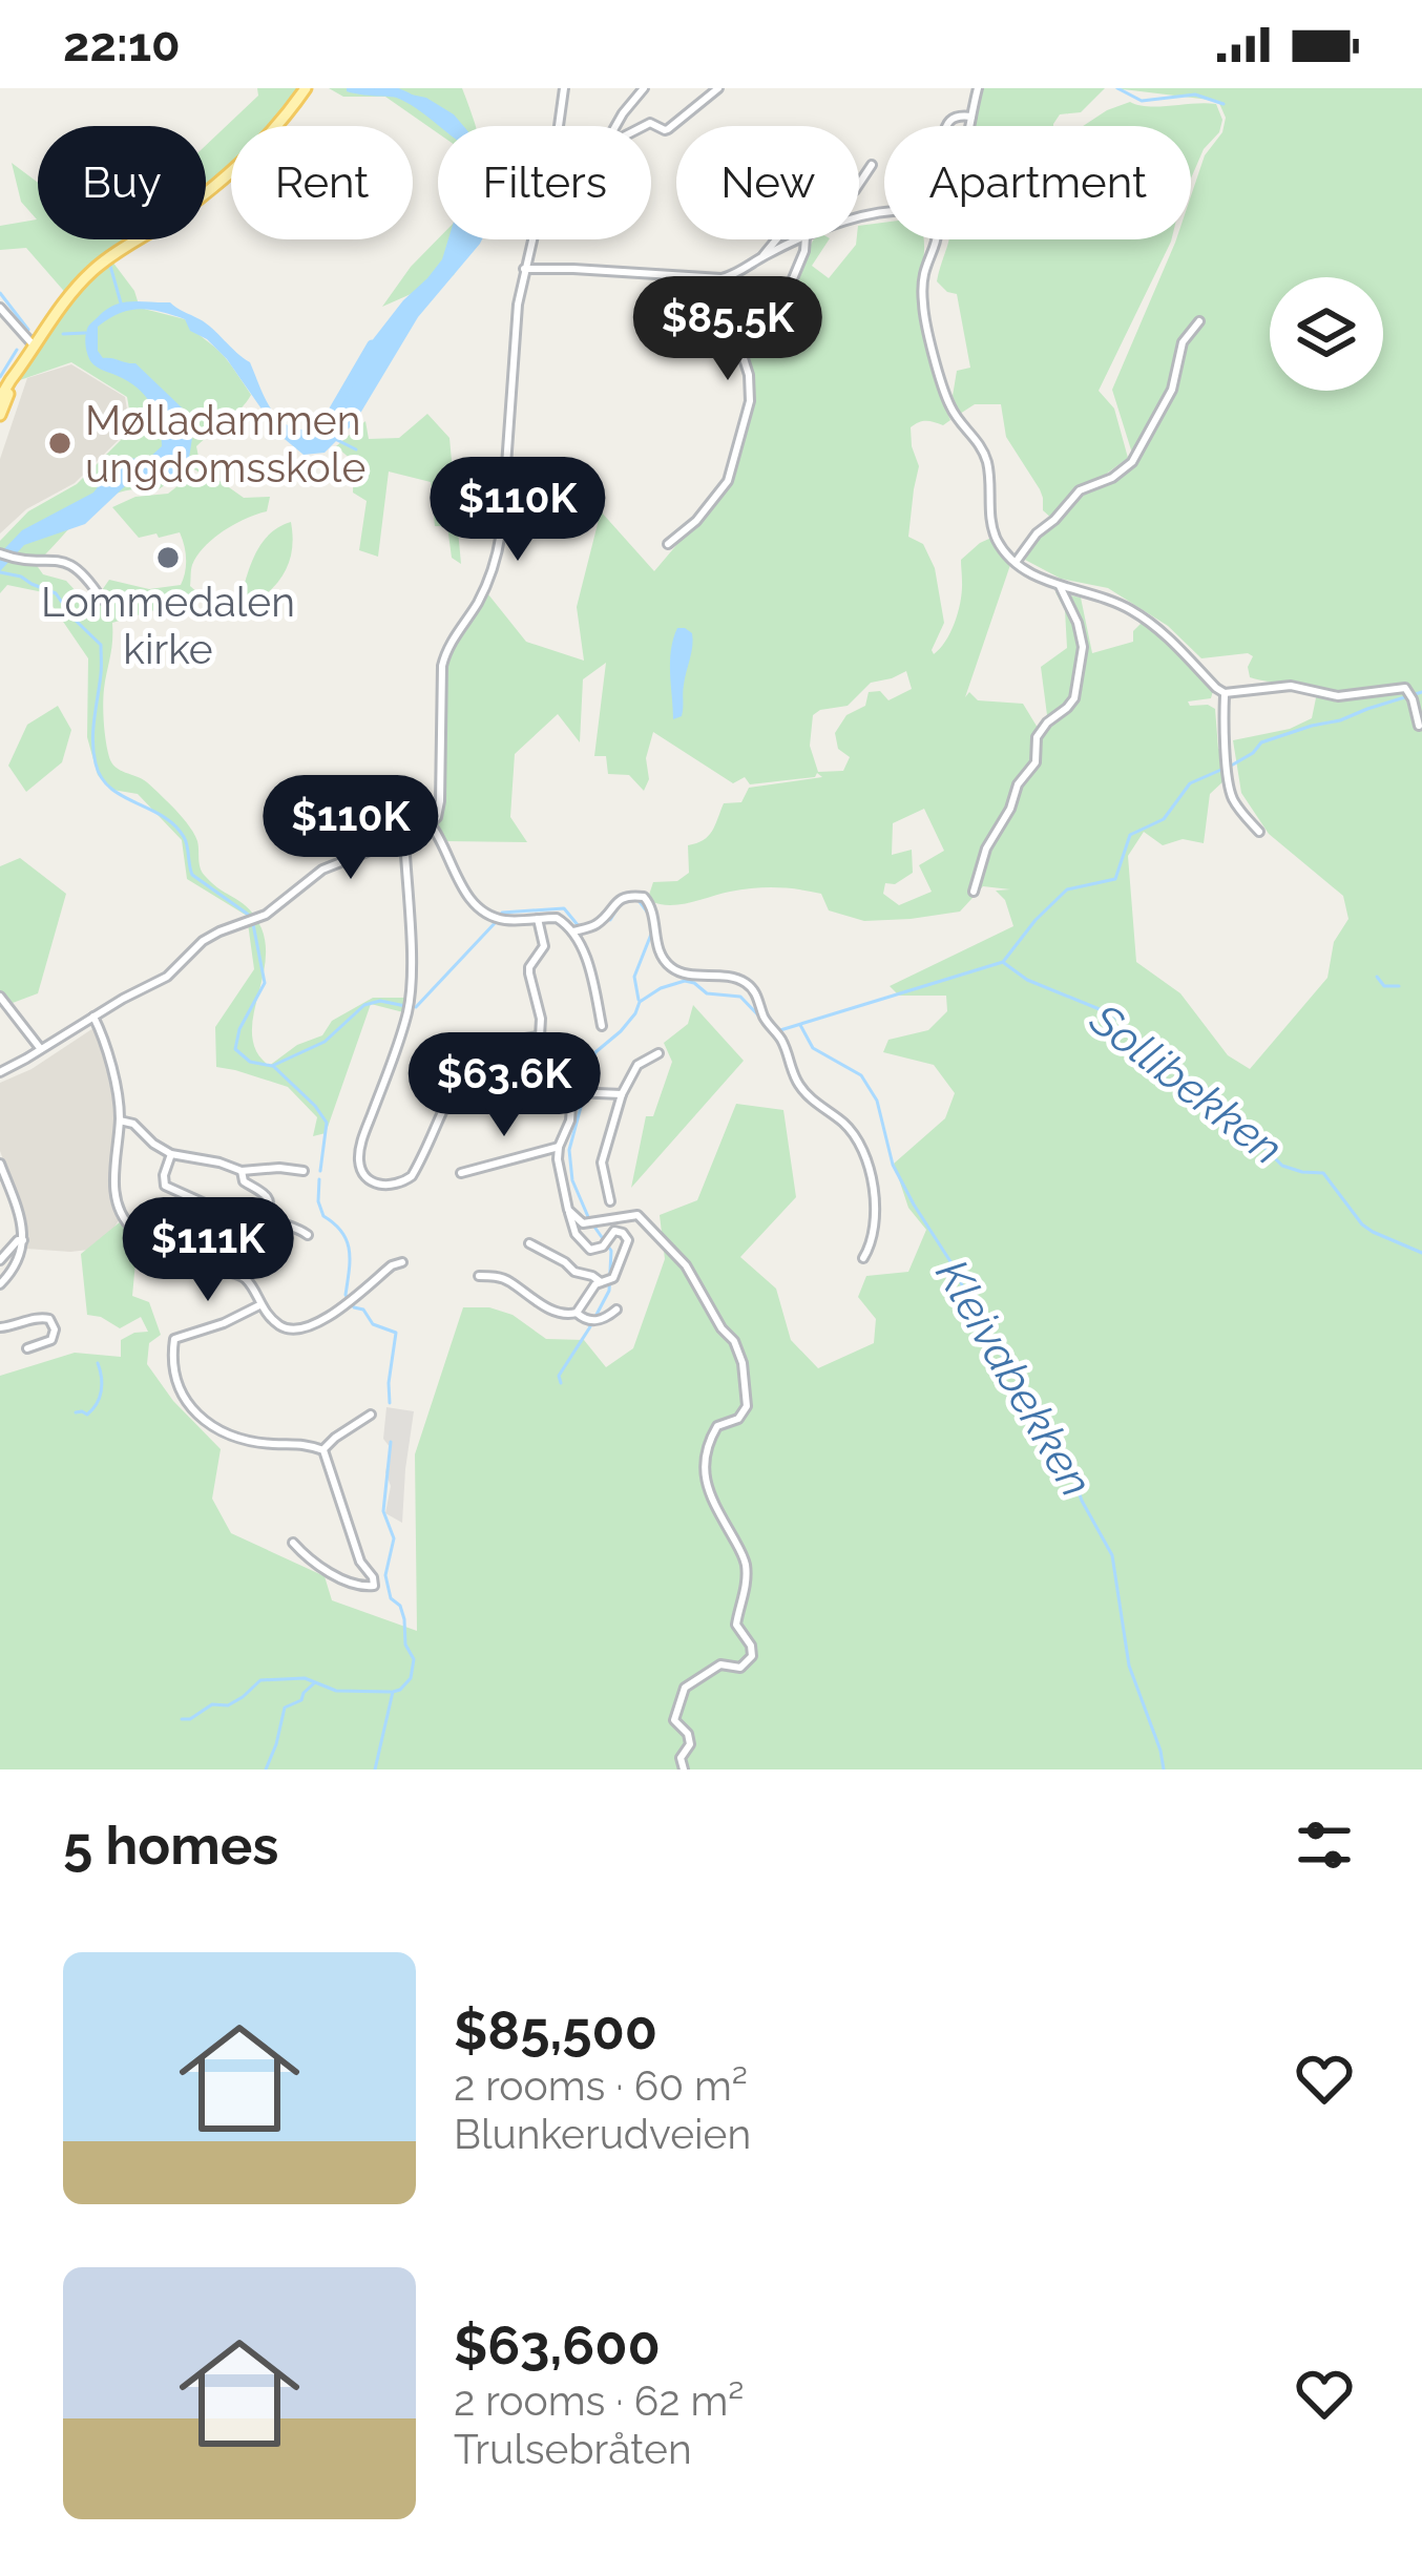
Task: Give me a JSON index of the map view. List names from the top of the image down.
{
  "water": ["Sollibekken", "Kleivabekken"],
  "places": ["Mølladammen ungdomsskole", "Lommedalen kirke"],
  "page": {
    "status": "22:10",
    "chip": [
      "Buy",
      "Rent",
      "Filters",
      "New",
      "Apartment"
    ],
    "price": [
      "$85.5K",
      "$110K",
      "$110K",
      "$63.6K",
      "$111K"
    ],
    "heading": "5 homes",
    "list": [
      {
        "name": "$85,500",
        "note": "2 rooms · 60 m² · Blunkerudveien"
      },
      {
        "name": "$63,600",
        "note": "2 rooms · 62 m² · Trulsebråten"
      }
    ]
  }
}
